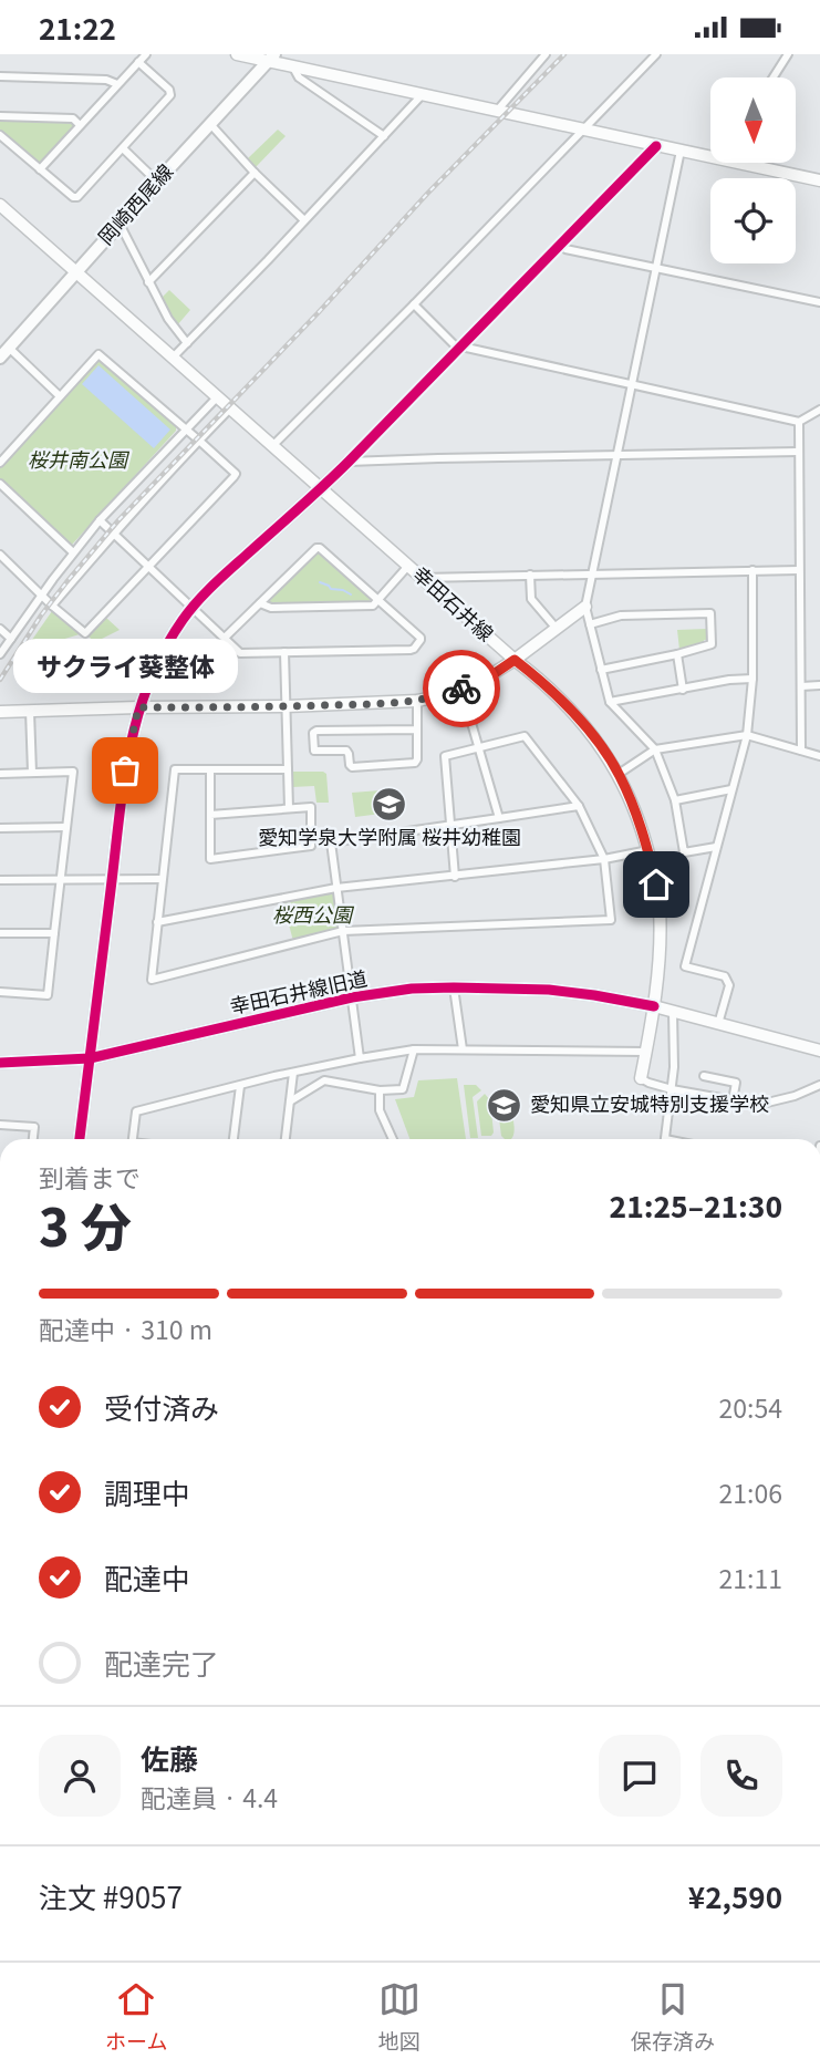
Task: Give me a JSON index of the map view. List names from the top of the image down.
{
  "streets": {
    "main road": ["岡崎西尾線"],
    "street": ["幸田石井線", "幸田石井線旧道"]
  },
  "crossings": [
    ["岡崎西尾線", "幸田石井線"],
    ["幸田石井線", "幸田石井線旧道"]
  ],
  "parks": ["桜井南公園", "桜西公園"],
  "places": {
    "other": ["サクライ葵整体"],
    "school or university": ["愛知学泉大学附属 桜井幼稚園", "愛知県立安城特別支援学校"]
  },
  "north": "bottom",
  "page": {
    "status": "21:22",
    "bubble": "サクライ葵整体",
    "heading": ["3 分", "到着まで", "21:25–21:30"],
    "panel": [
      "佐藤",
      "配達員 · 4.4",
      "注文 #9057",
      "¥2,590"
    ],
    "bar": "配達中 · 310 m",
    "list": [
      ["受付済み", "20:54"],
      ["調理中", "21:06"],
      ["配達中", "21:11"],
      "配達完了"
    ],
    "tabs": ["ホーム", "地図", "保存済み"]
  }
}
